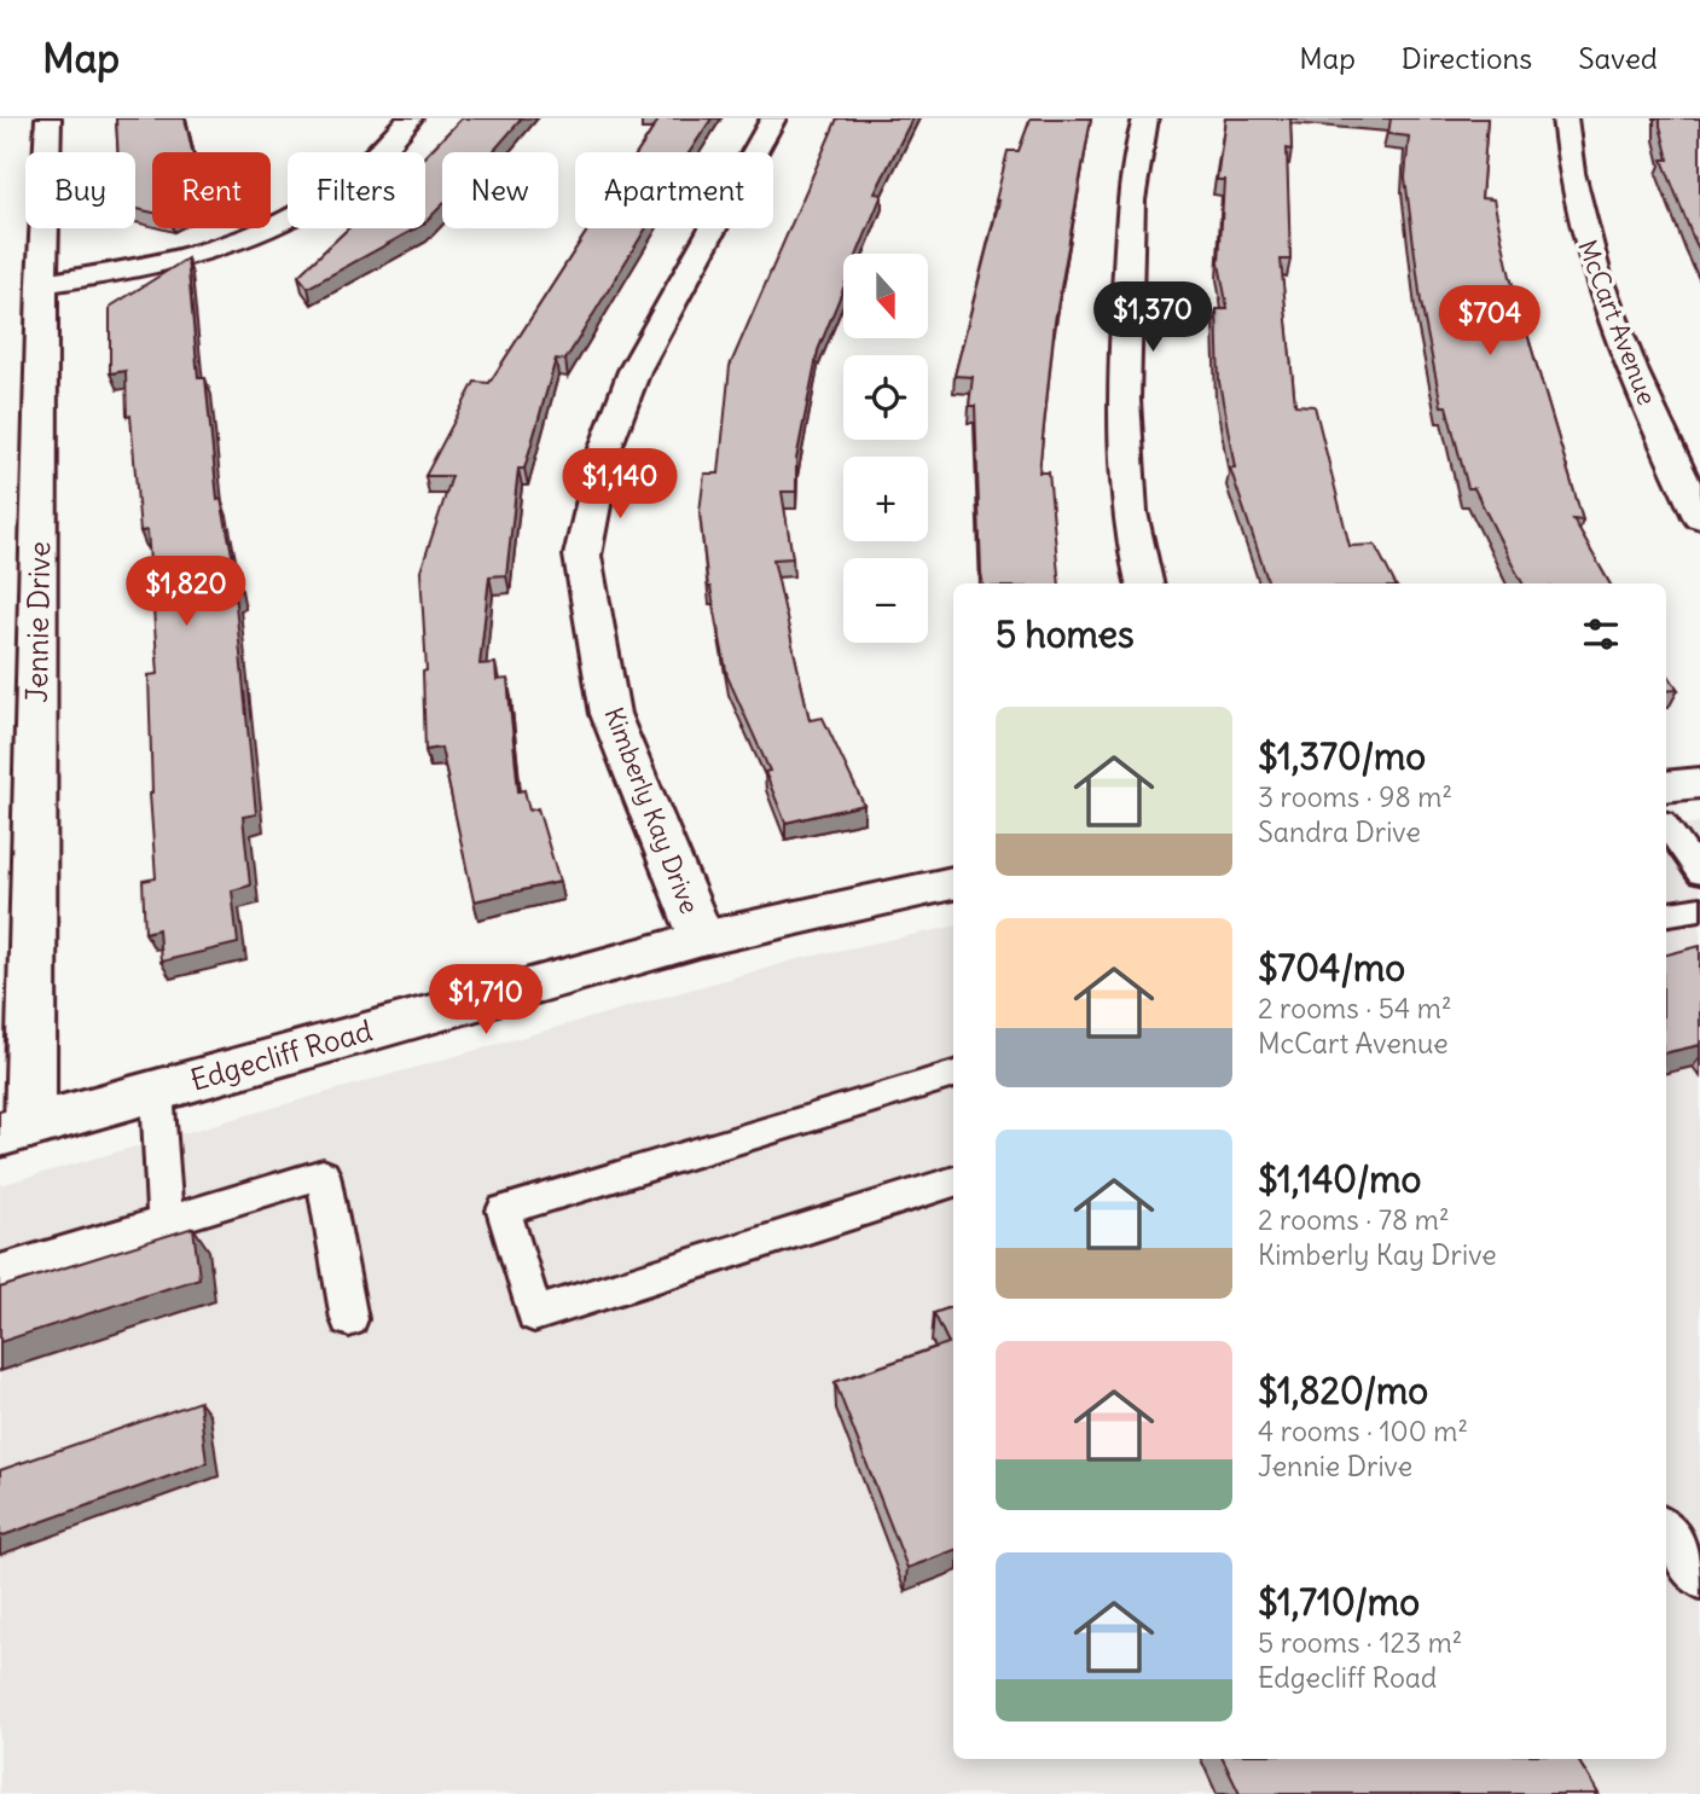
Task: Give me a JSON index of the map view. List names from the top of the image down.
{
  "streets": {
    "street": [
      "McCart Avenue",
      "Jennie Drive",
      "Kimberly Kay Drive",
      "Edgecliff Road"
    ]
  },
  "crossings": [
    ["Jennie Drive", "Edgecliff Road"],
    ["Kimberly Kay Drive", "Edgecliff Road"]
  ],
  "north": "bottom",
  "page": {
    "header": "Map",
    "nav": ["Map", "Directions", "Saved"],
    "chip": [
      "Buy",
      "Rent",
      "Filters",
      "New",
      "Apartment"
    ],
    "map_buttons": ["+", "−"],
    "price": [
      "$1,370",
      "$704",
      "$1,140",
      "$1,820",
      "$1,710"
    ],
    "heading": "5 homes",
    "list": [
      {
        "name": "$1,370/mo",
        "note": "3 rooms · 98 m² · Sandra Drive"
      },
      {
        "name": "$704/mo",
        "note": "2 rooms · 54 m² · McCart Avenue"
      },
      {
        "name": "$1,140/mo",
        "note": "2 rooms · 78 m² · Kimberly Kay Drive"
      },
      {
        "name": "$1,820/mo",
        "note": "4 rooms · 100 m² · Jennie Drive"
      },
      {
        "name": "$1,710/mo",
        "note": "5 rooms · 123 m² · Edgecliff Road"
      }
    ]
  }
}
